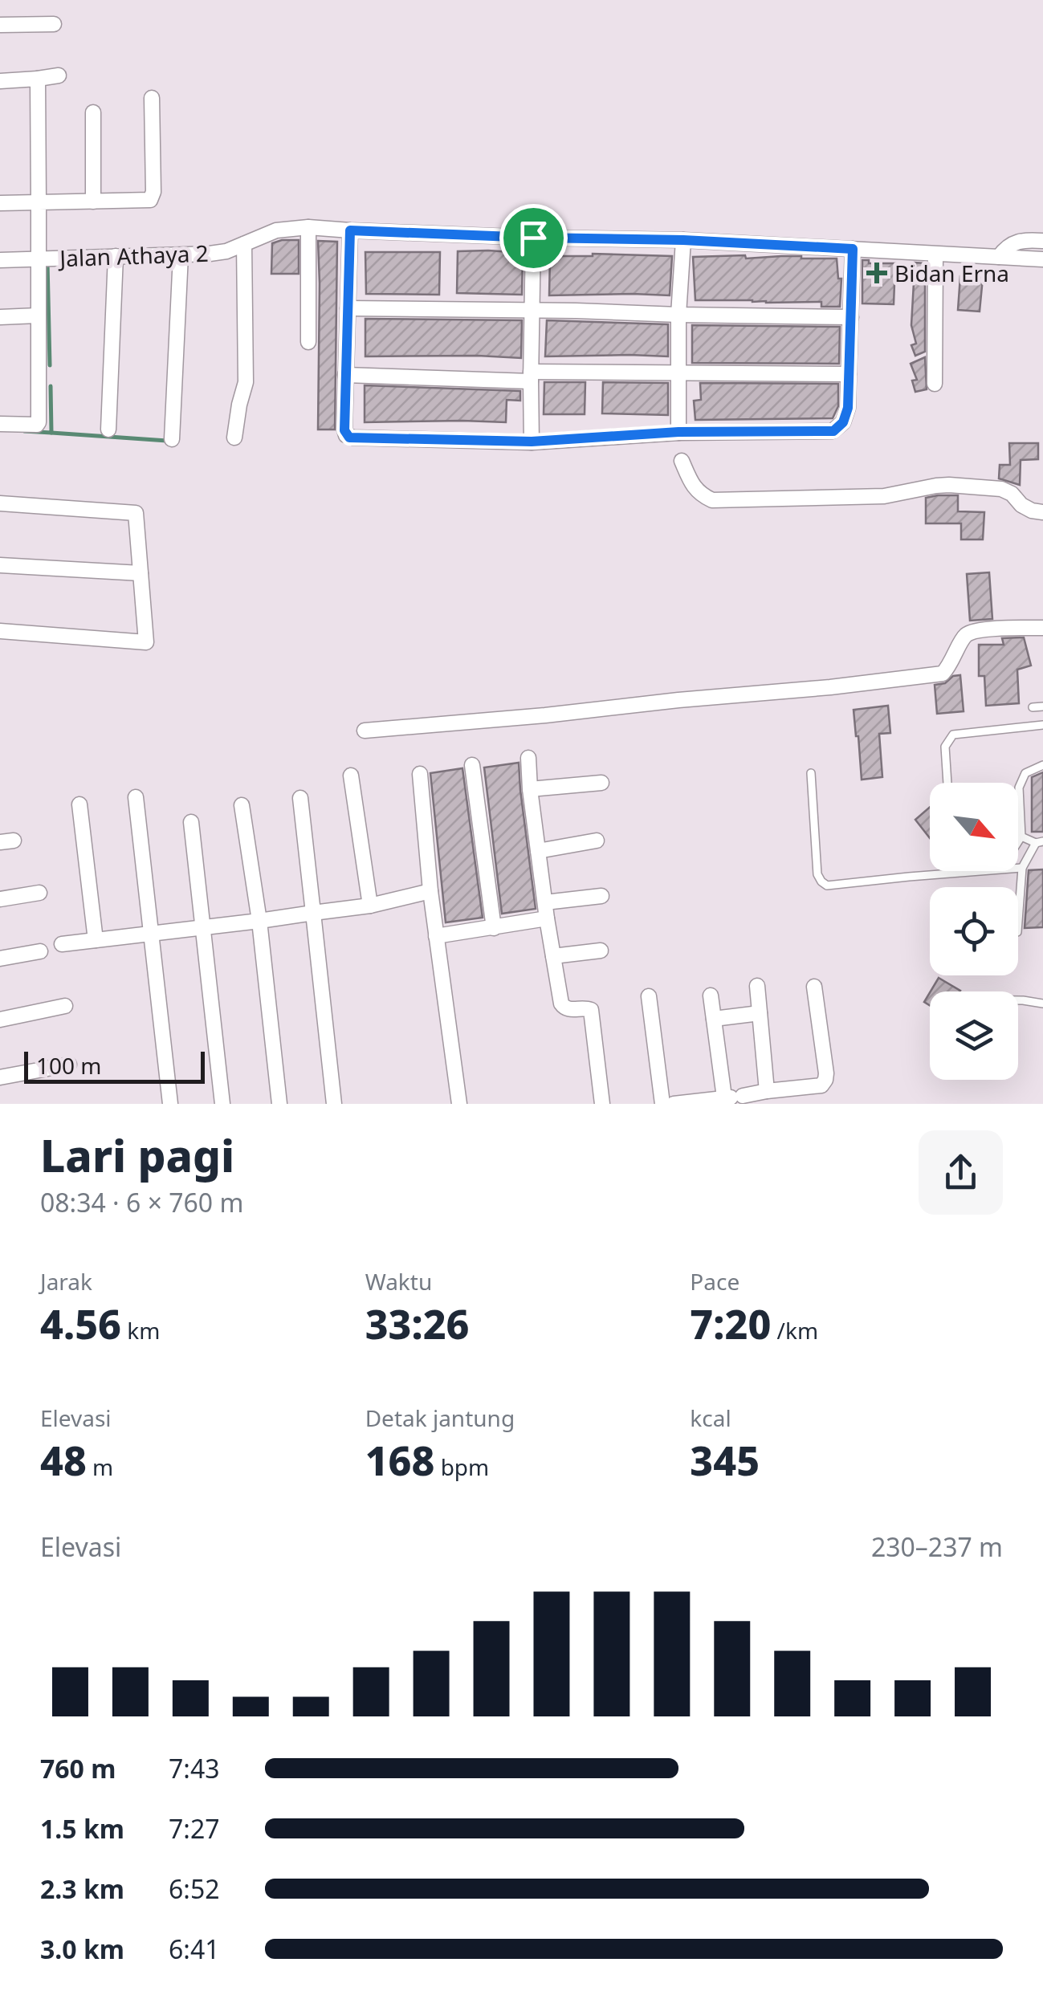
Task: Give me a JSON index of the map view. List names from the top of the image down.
{
  "streets": {
    "street": ["Jalan Athaya 2"]
  },
  "places": {
    "health": ["Bidan Erna"]
  },
  "scale_bar": "100 m",
  "north": "bottom right",
  "page": {
    "scale": "100 m",
    "heading": ["Lari pagi", "08:34 · 6 × 760 m"],
    "stats": [
      ["Jarak", "4.56 km"],
      ["Waktu", "33:26"],
      ["Pace", "7:20 /km"],
      ["Elevasi", "48 m"],
      ["Detak jantung", "168 bpm"],
      ["kcal", "345"]
    ],
    "chart": ["Elevasi", "230–237 m"],
    "list": [
      {
        "name": "760 m",
        "note": "7:43"
      },
      {
        "name": "1.5 km",
        "note": "7:27"
      },
      {
        "name": "2.3 km",
        "note": "6:52"
      },
      {
        "name": "3.0 km",
        "note": "6:41"
      }
    ]
  }
}
